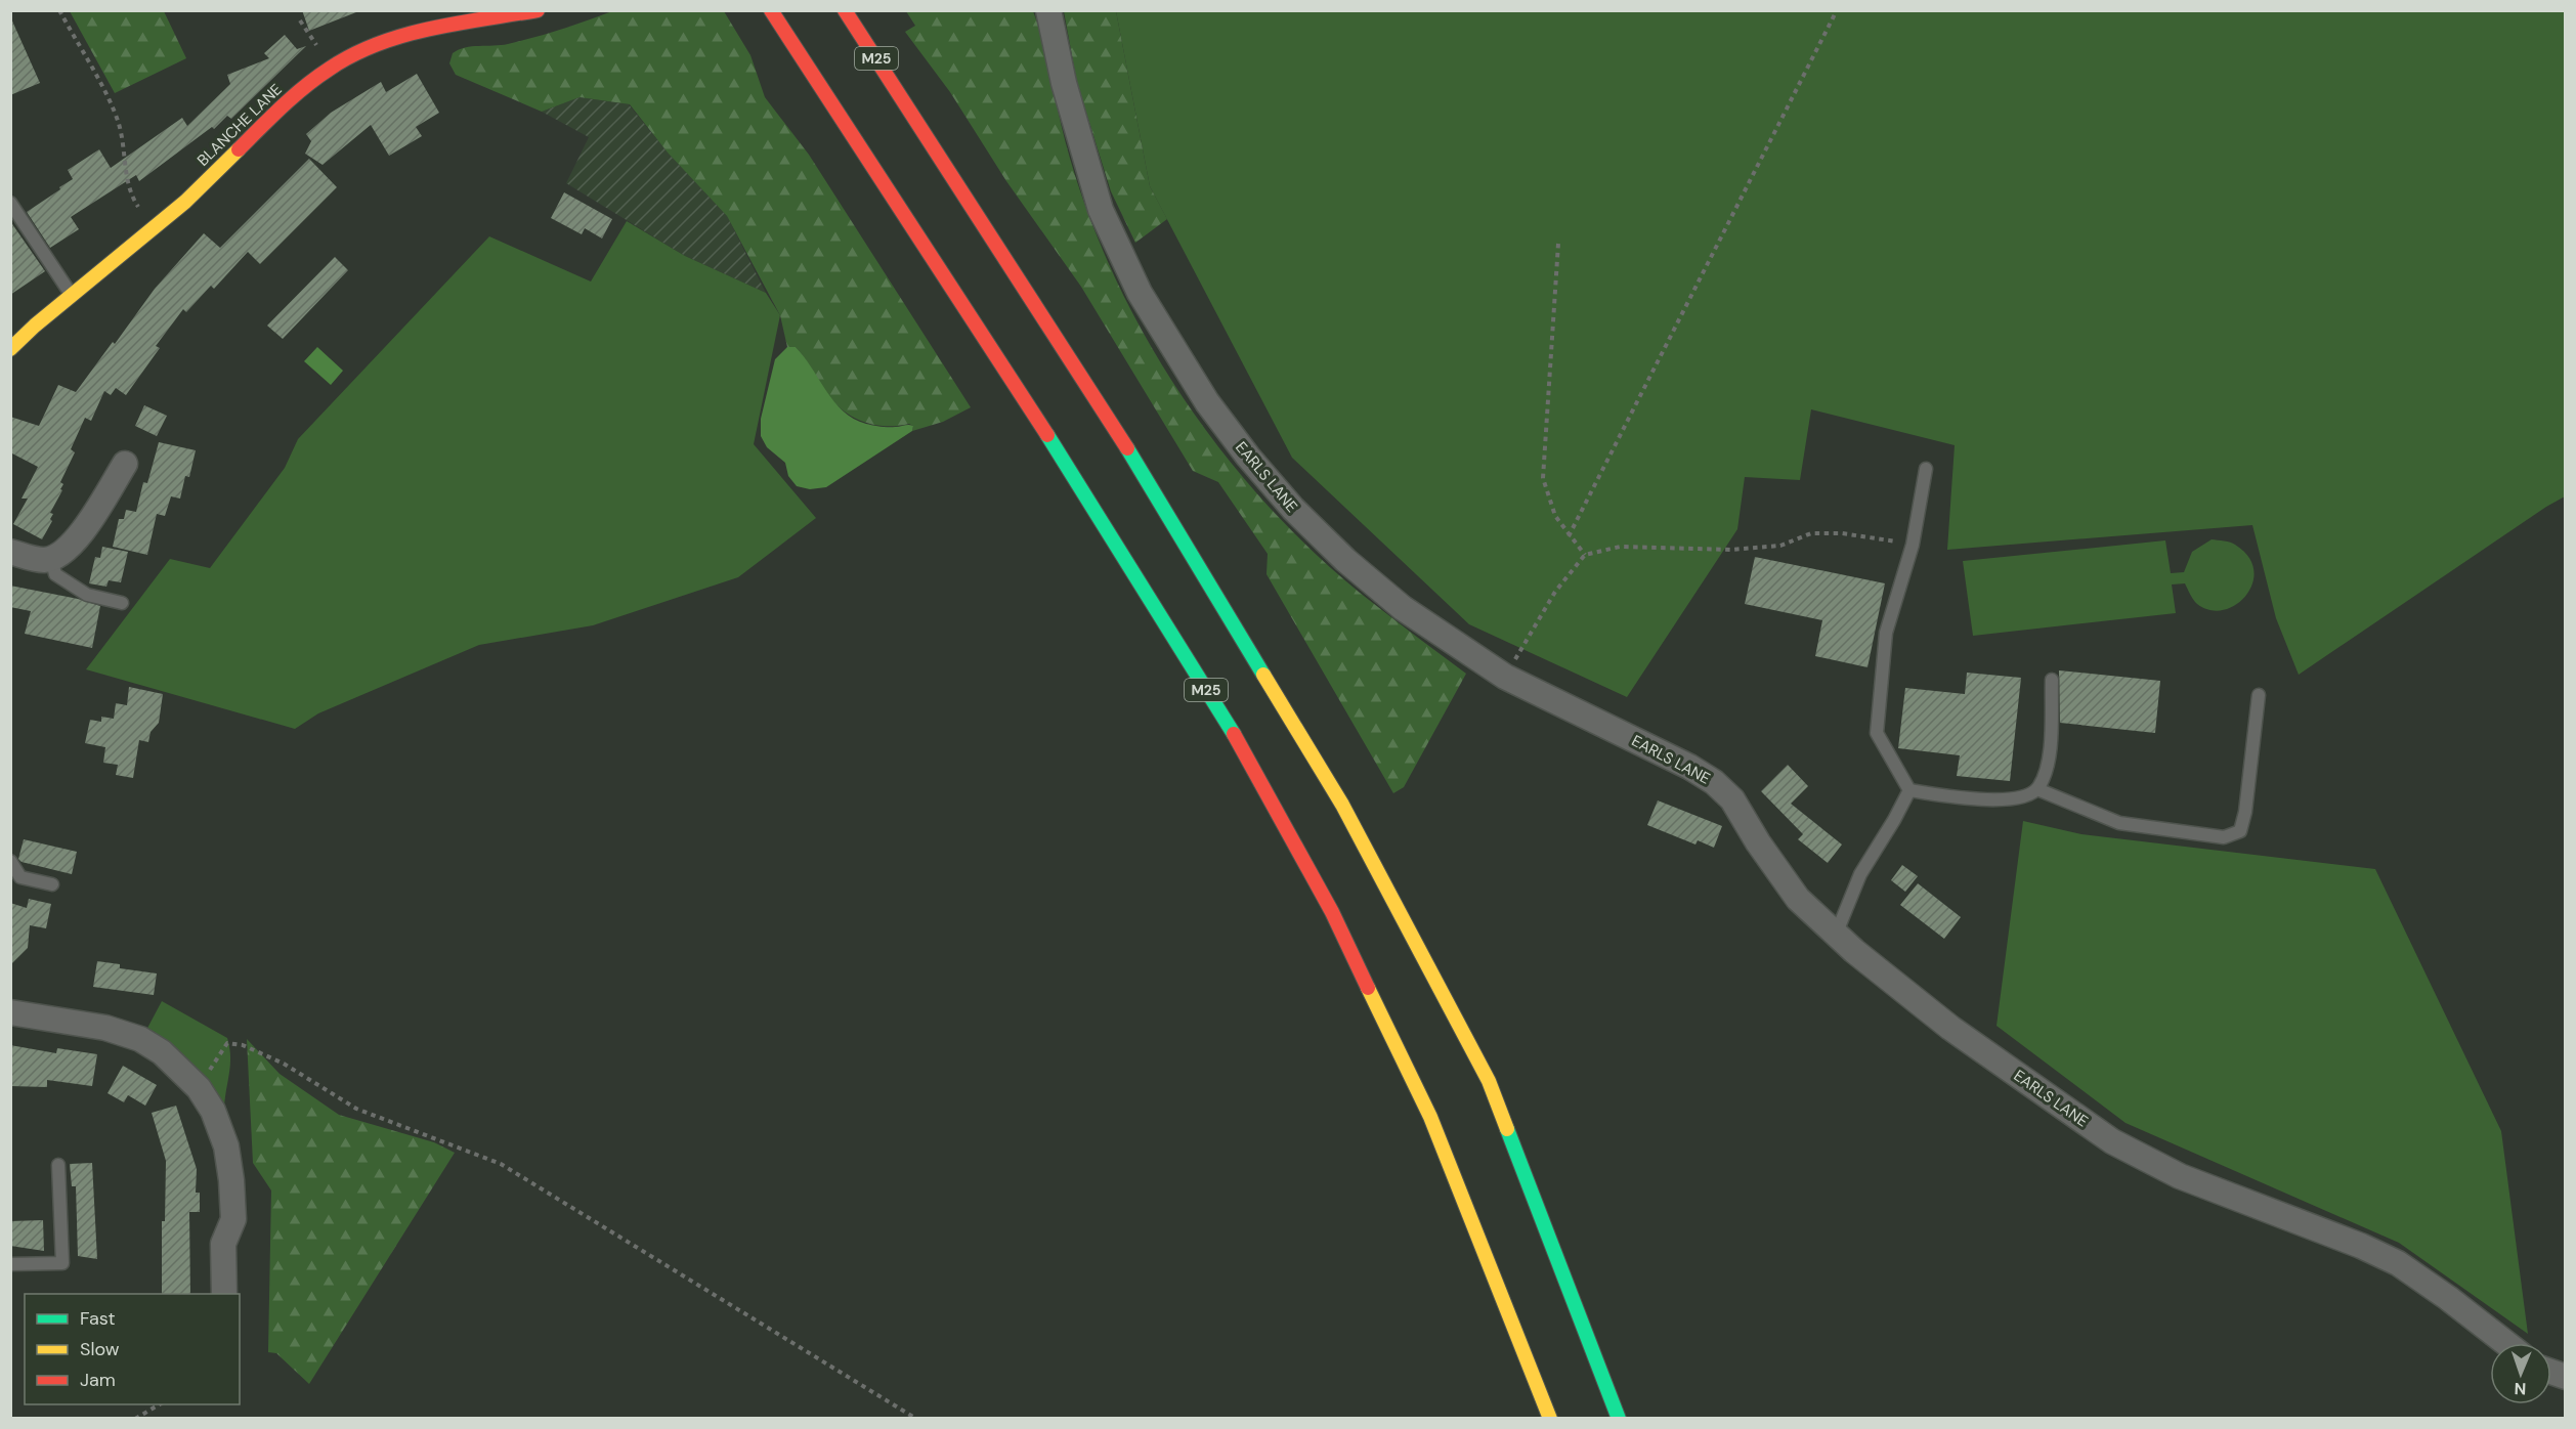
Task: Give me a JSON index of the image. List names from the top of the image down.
{
  "streets": {
    "main road": ["M25", "BLANCHE LANE"],
    "street": ["EARLS LANE"]
  },
  "legend": ["Fast", "Slow", "Jam"],
  "north": "bottom"
}
